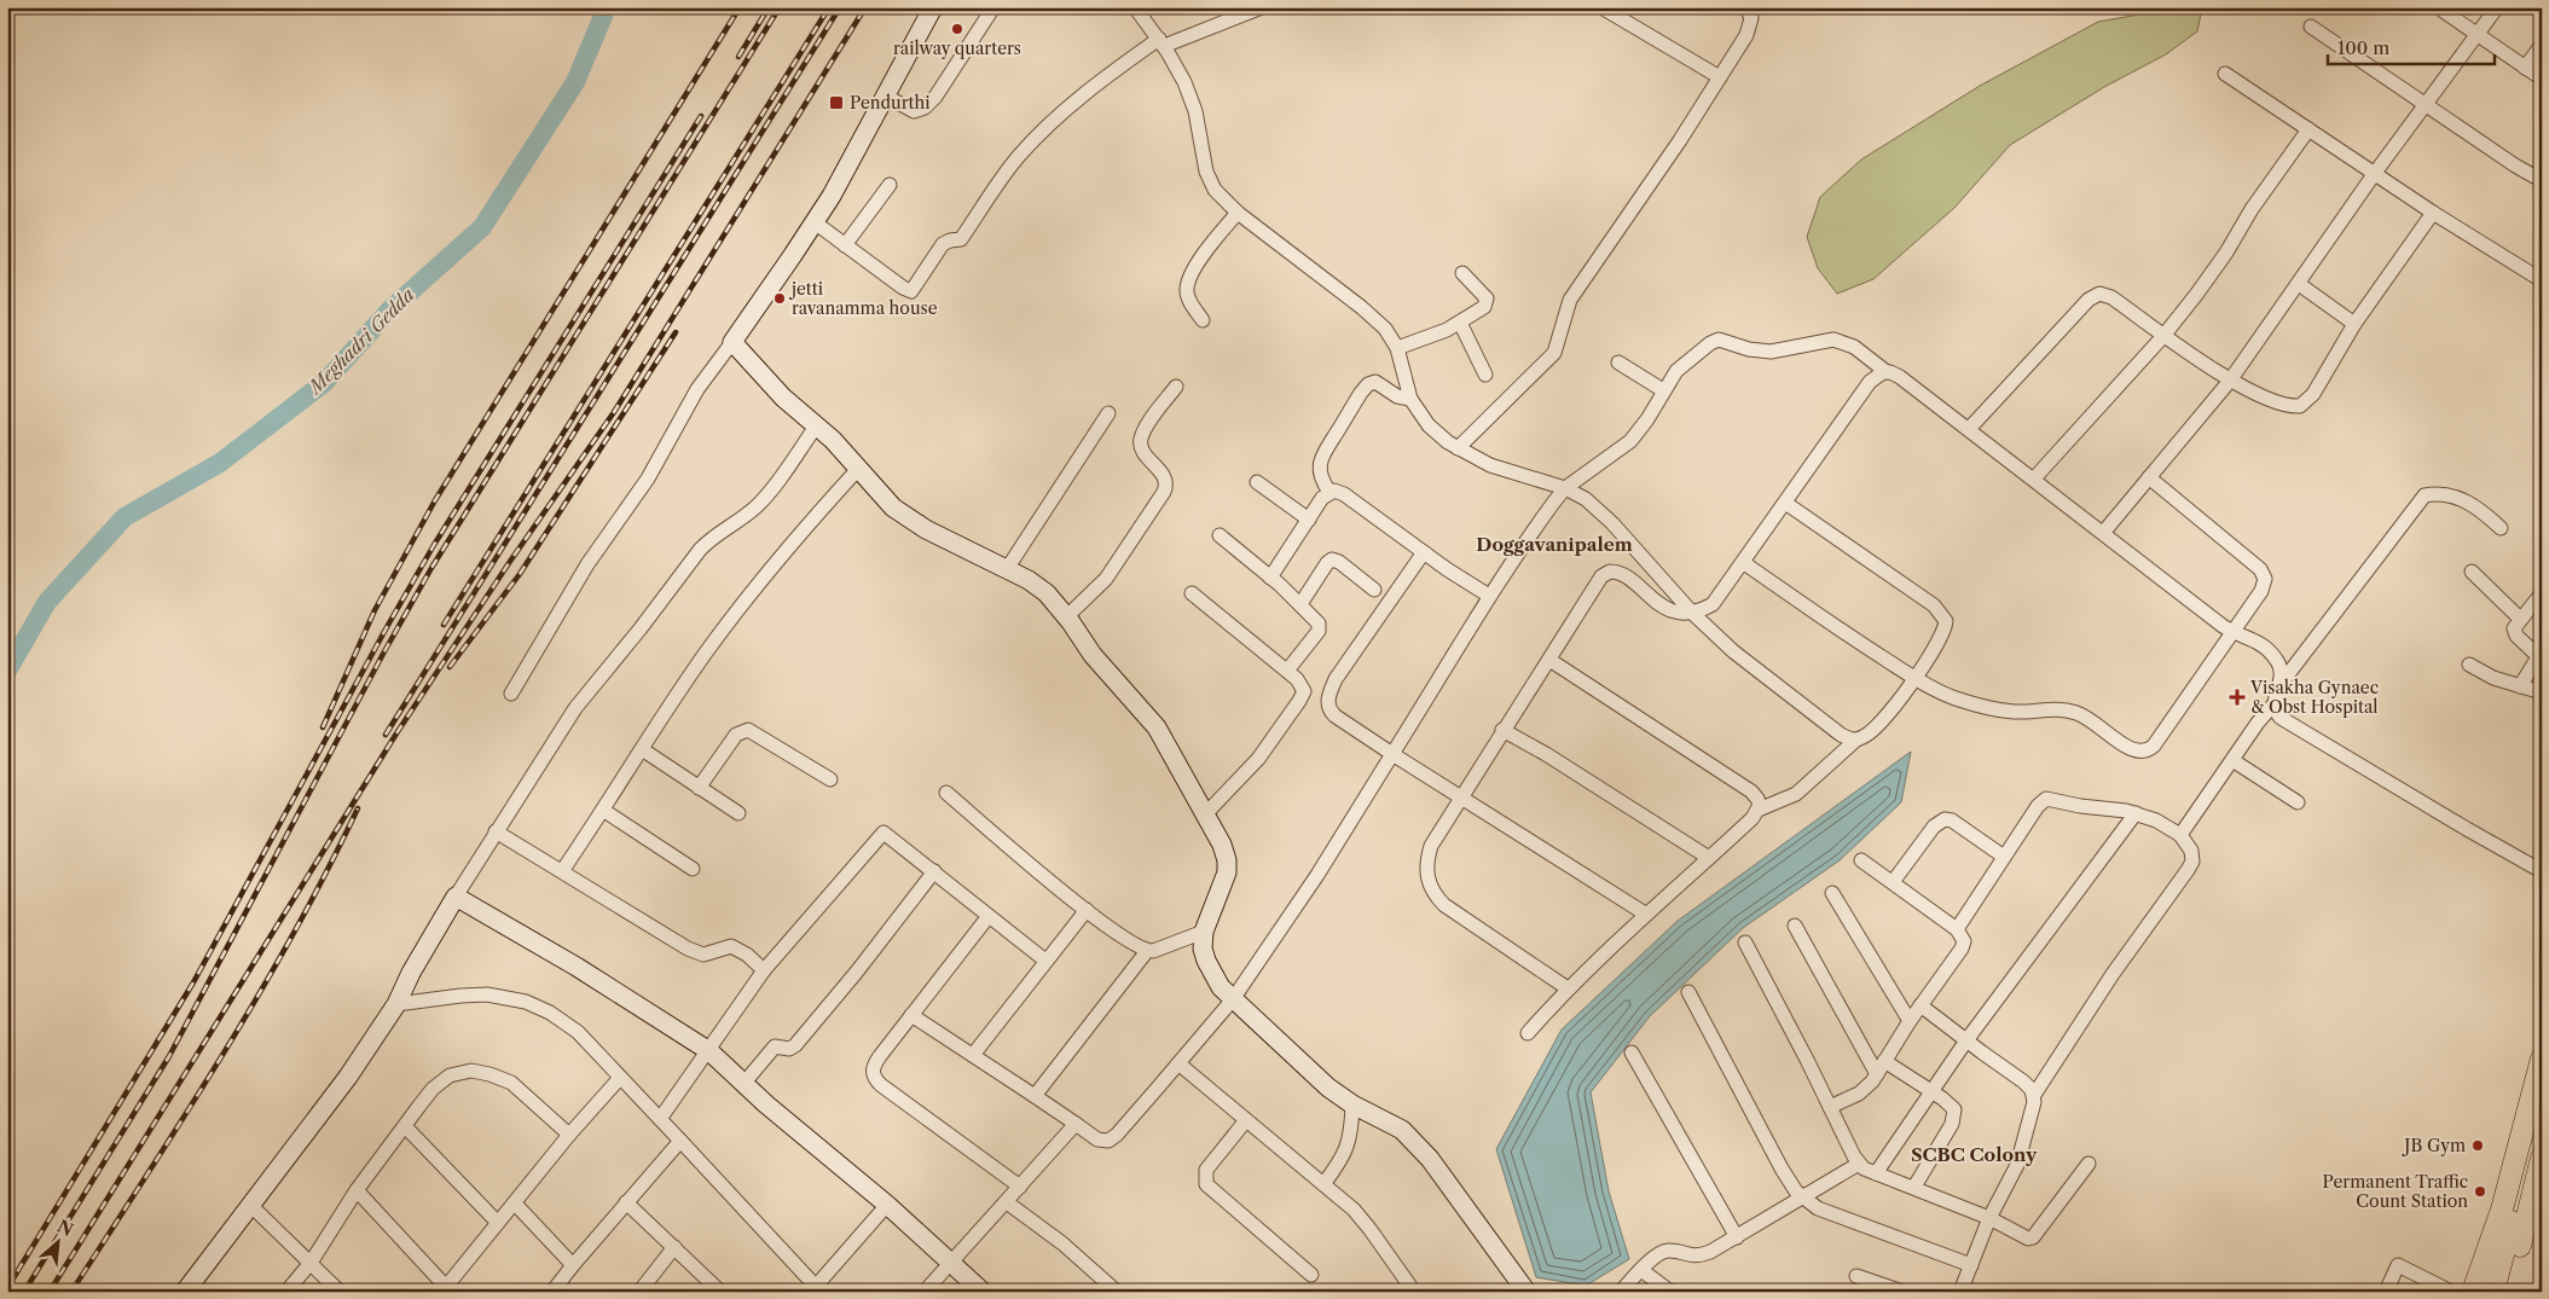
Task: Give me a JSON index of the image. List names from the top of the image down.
{
  "districts": ["Doggavanipalem", "SCBC Colony"],
  "water": ["Meghadri Gedda"],
  "places": {
    "other": [
      "railway quarters",
      "jetti ravanamma house",
      "JB Gym",
      "Permanent Traffic Count Station"
    ],
    "transit": ["Pendurthi"],
    "health": ["Visakha Gynaec & Obst Hospital"]
  },
  "scale_bar": "100 m",
  "north": "top right"
}
